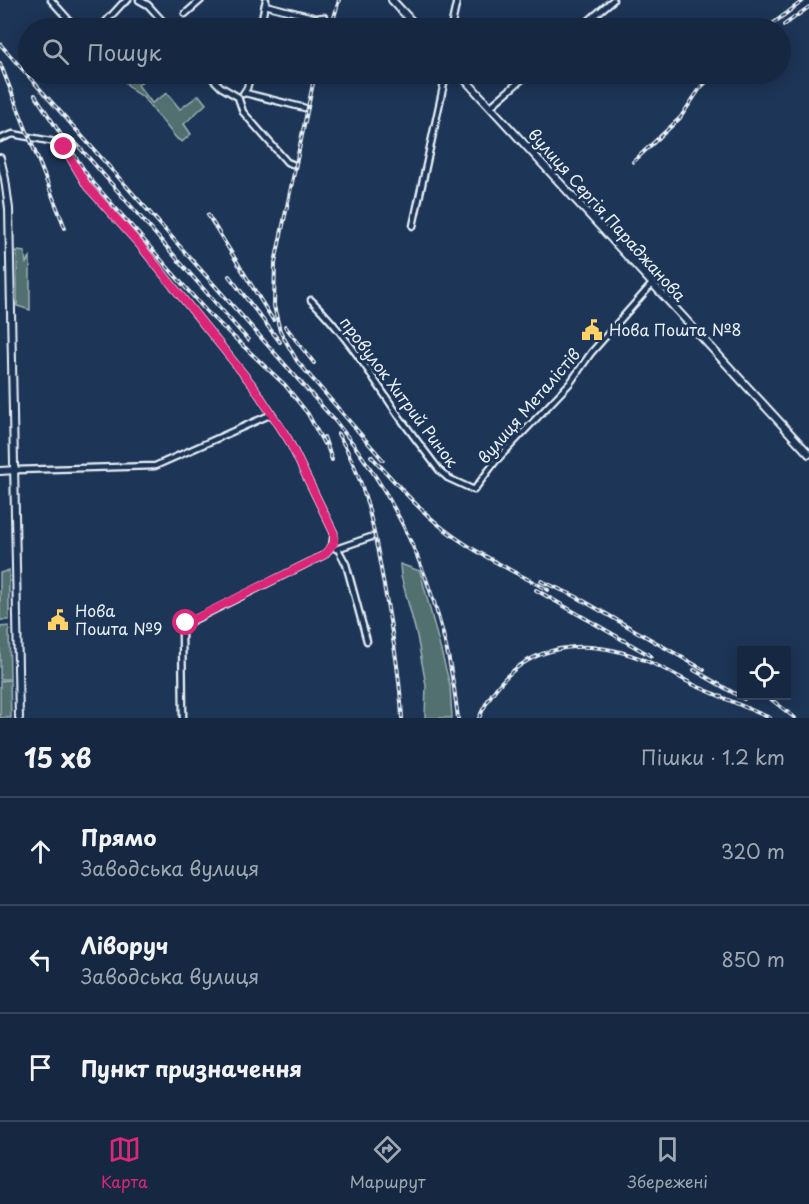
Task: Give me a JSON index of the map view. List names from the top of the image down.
{
  "streets": {
    "main road": ["вулиця Сергія Параджанова"],
    "street": ["провулок Хитрий Ринок", "вулиця Металістів"]
  },
  "crossings": [
    ["вулиця Сергія Параджанова", "вулиця Металістів"],
    ["провулок Хитрий Ринок", "вулиця Металістів"]
  ],
  "places": {
    "public building": ["Нова Пошта №8", "Нова Пошта №9"]
  },
  "page": {
    "search": "Пошук",
    "heading": ["15 хв", "Пішки · 1.2 km"],
    "list": [
      ["Прямо", "Заводська вулиця", "320 m"],
      ["Ліворуч", "Заводська вулиця", "850 m"],
      "Пункт призначення"
    ],
    "nav": ["Карта", "Маршрут", "Збережені"]
  }
}
